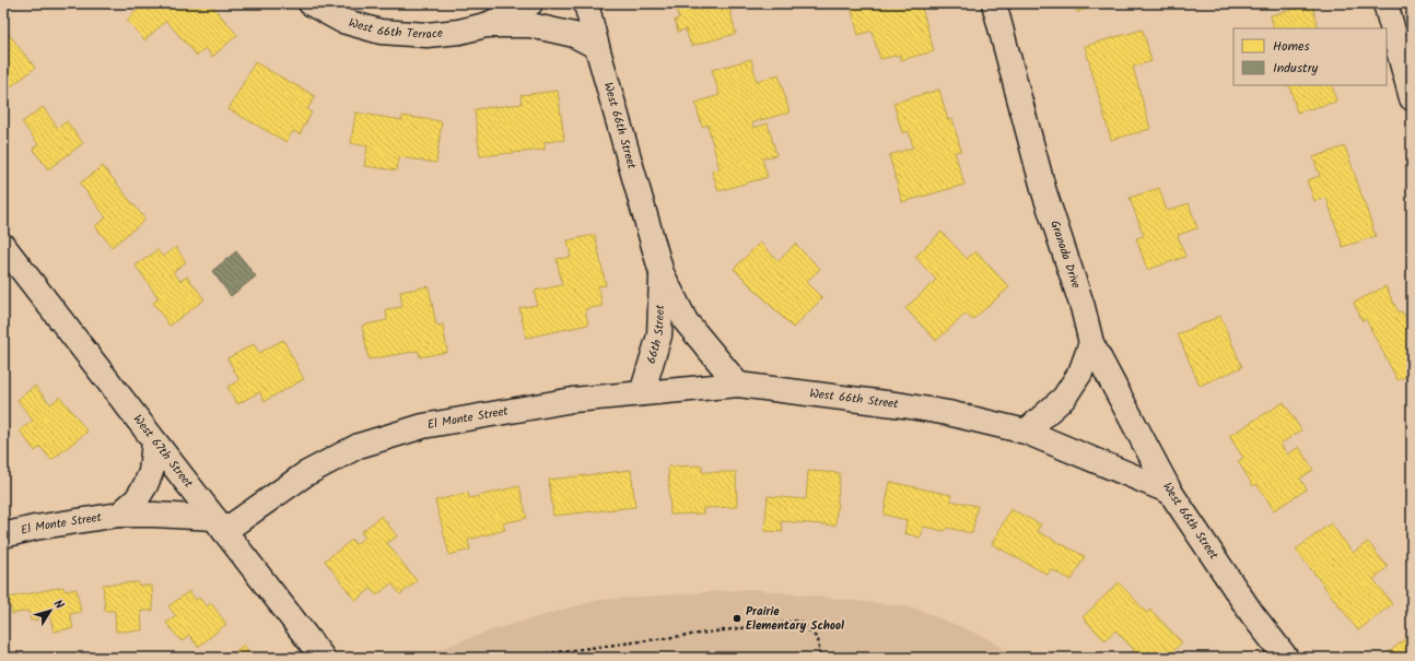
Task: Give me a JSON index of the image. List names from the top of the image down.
{
  "streets": {
    "street": [
      "West 66th Terrace",
      "West 66th Street",
      "Granada Drive",
      "66th Street",
      "El Monte Street",
      "West 67th Street"
    ]
  },
  "crossings": [
    ["West 66th Terrace", "West 66th Street"],
    ["West 66th Street", "Granada Drive"],
    ["West 66th Street", "66th Street"],
    ["West 66th Street", "El Monte Street"],
    ["66th Street", "El Monte Street"],
    ["El Monte Street", "West 67th Street"]
  ],
  "places": ["Prairie Elementary School"],
  "legend": ["Homes", "Industry"],
  "north": "top right"
}
